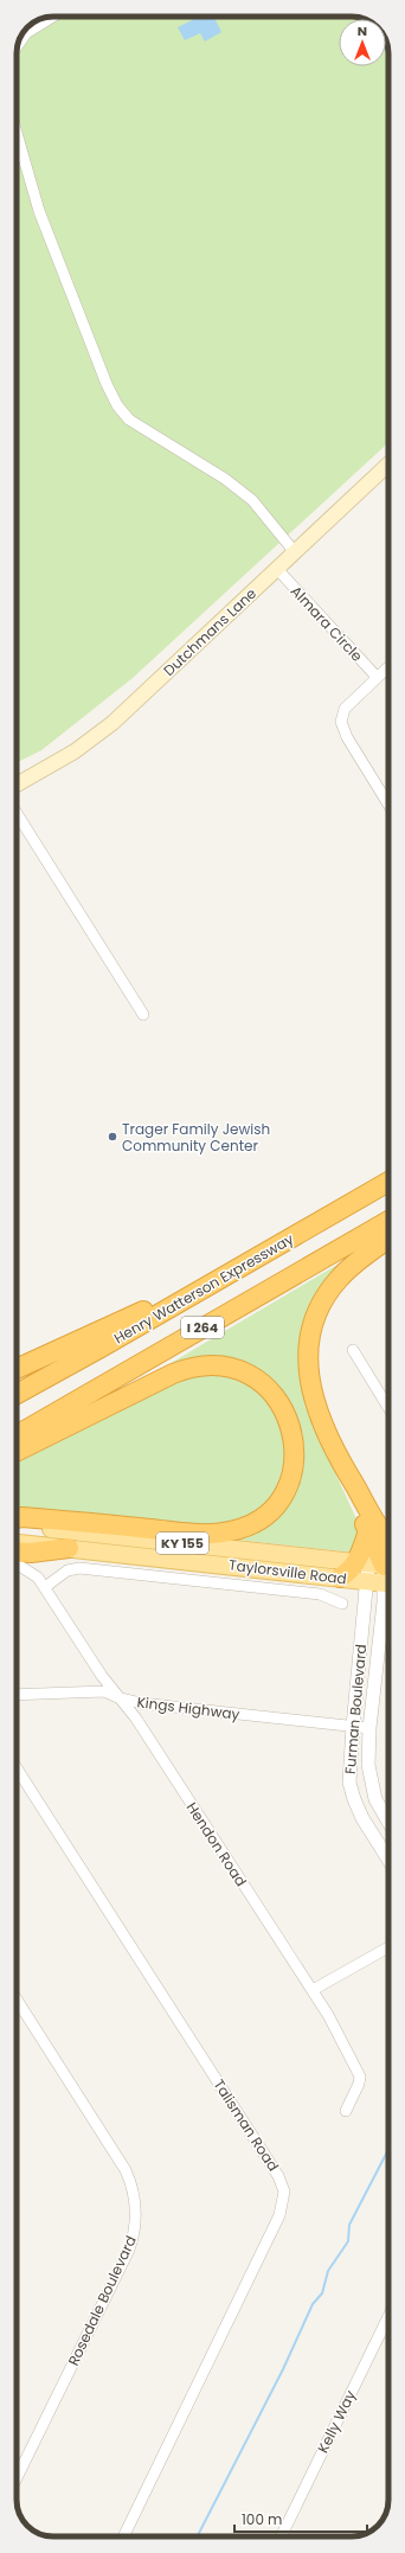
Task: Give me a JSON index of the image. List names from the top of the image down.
{
  "streets": {
    "highway": ["Henry Watterson Expressway", "I 264"],
    "main road": ["Dutchmans Lane", "KY 155", "Taylorsville Road"],
    "street": [
      "Almara Circle",
      "Kings Highway",
      "Furman Boulevard",
      "Hendon Road",
      "Talisman Road",
      "Rosedale Boulevard",
      "Kelly Way"
    ]
  },
  "crossings": [
    ["Almara Circle", "Dutchmans Lane"],
    ["Taylorsville Road", "Furman Boulevard"],
    ["Taylorsville Road", "Hendon Road"],
    ["Kings Highway", "Furman Boulevard"],
    ["Kings Highway", "Hendon Road"]
  ],
  "places": ["Trager Family Jewish Community Center"],
  "scale_bar": "100 m",
  "north": "top"
}
